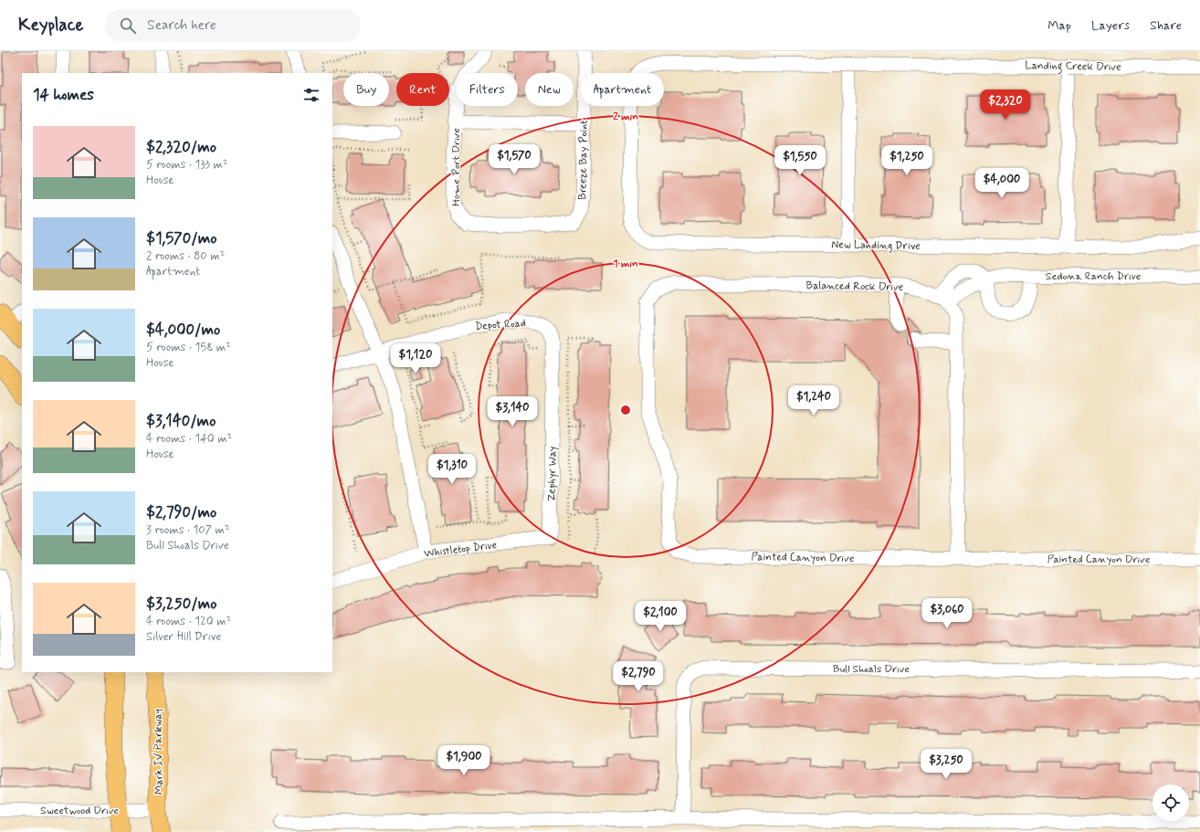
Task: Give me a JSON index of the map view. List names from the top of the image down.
{
  "streets": {
    "main road": ["Mark IV Parkway"],
    "street": [
      "Landing Creek Drive",
      "Breeze Bay Point",
      "Home Port Drive",
      "New Landing Drive",
      "Sedona Ranch Drive",
      "Balanced Rock Drive",
      "Depot Road",
      "Zephyr Way",
      "Whistletop Drive",
      "Painted Canyon Drive",
      "Bull Shoals Drive",
      "Sweetwood Drive"
    ]
  },
  "crossings": [
    ["Landing Creek Drive", "New Landing Drive"],
    ["Breeze Bay Point", "Home Port Drive"],
    ["Sedona Ranch Drive", "Balanced Rock Drive"],
    ["Balanced Rock Drive", "Painted Canyon Drive"],
    ["Depot Road", "Zephyr Way"],
    ["Zephyr Way", "Whistletop Drive"],
    ["Mark IV Parkway", "Sweetwood Drive"]
  ],
  "page": {
    "header": "Keyplace",
    "search": "Search here",
    "nav": ["Map", "Layers", "Share"],
    "chip": [
      "Buy",
      "Rent",
      "Filters",
      "New",
      "Apartment"
    ],
    "heading": "14 homes",
    "price": [
      "$2,320",
      "$1,570",
      "$1,550",
      "$1,250",
      "$4,000",
      "$1,120",
      "$1,240",
      "$3,140",
      "$1,310",
      "$3,060",
      "$2,100",
      "$2,790",
      "$1,900",
      "$3,250"
    ],
    "list": [
      {
        "name": "$2,320/mo",
        "note": "5 rooms · 133 m² · House"
      },
      {
        "name": "$1,570/mo",
        "note": "2 rooms · 80 m² · Apartment"
      },
      {
        "name": "$4,000/mo",
        "note": "5 rooms · 158 m² · House"
      },
      {
        "name": "$3,140/mo",
        "note": "4 rooms · 140 m² · House"
      },
      {
        "name": "$2,790/mo",
        "note": "3 rooms · 107 m² · Bull Shoals Drive"
      },
      {
        "name": "$3,250/mo",
        "note": "4 rooms · 120 m² · Silver Hill Drive"
      }
    ]
  },
  "rings": ["2 min", "1 min"]
}
